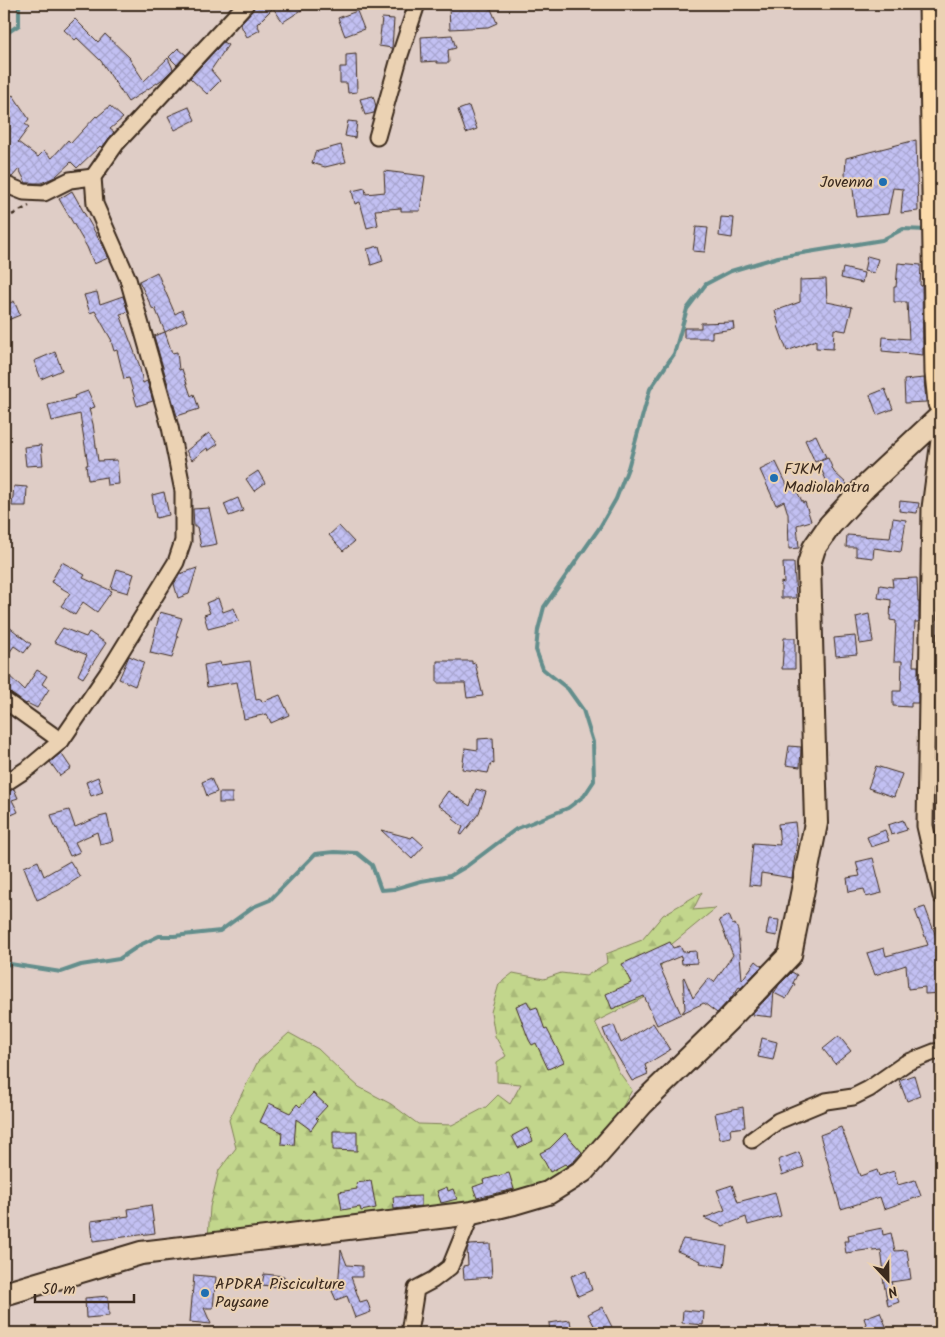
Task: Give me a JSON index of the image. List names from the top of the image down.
{
  "places": ["Jovenna", "FJKM Madiolahatra", "APDRA Pisciculture Paysane"],
  "scale_bar": "50 m",
  "north": "bottom"
}
